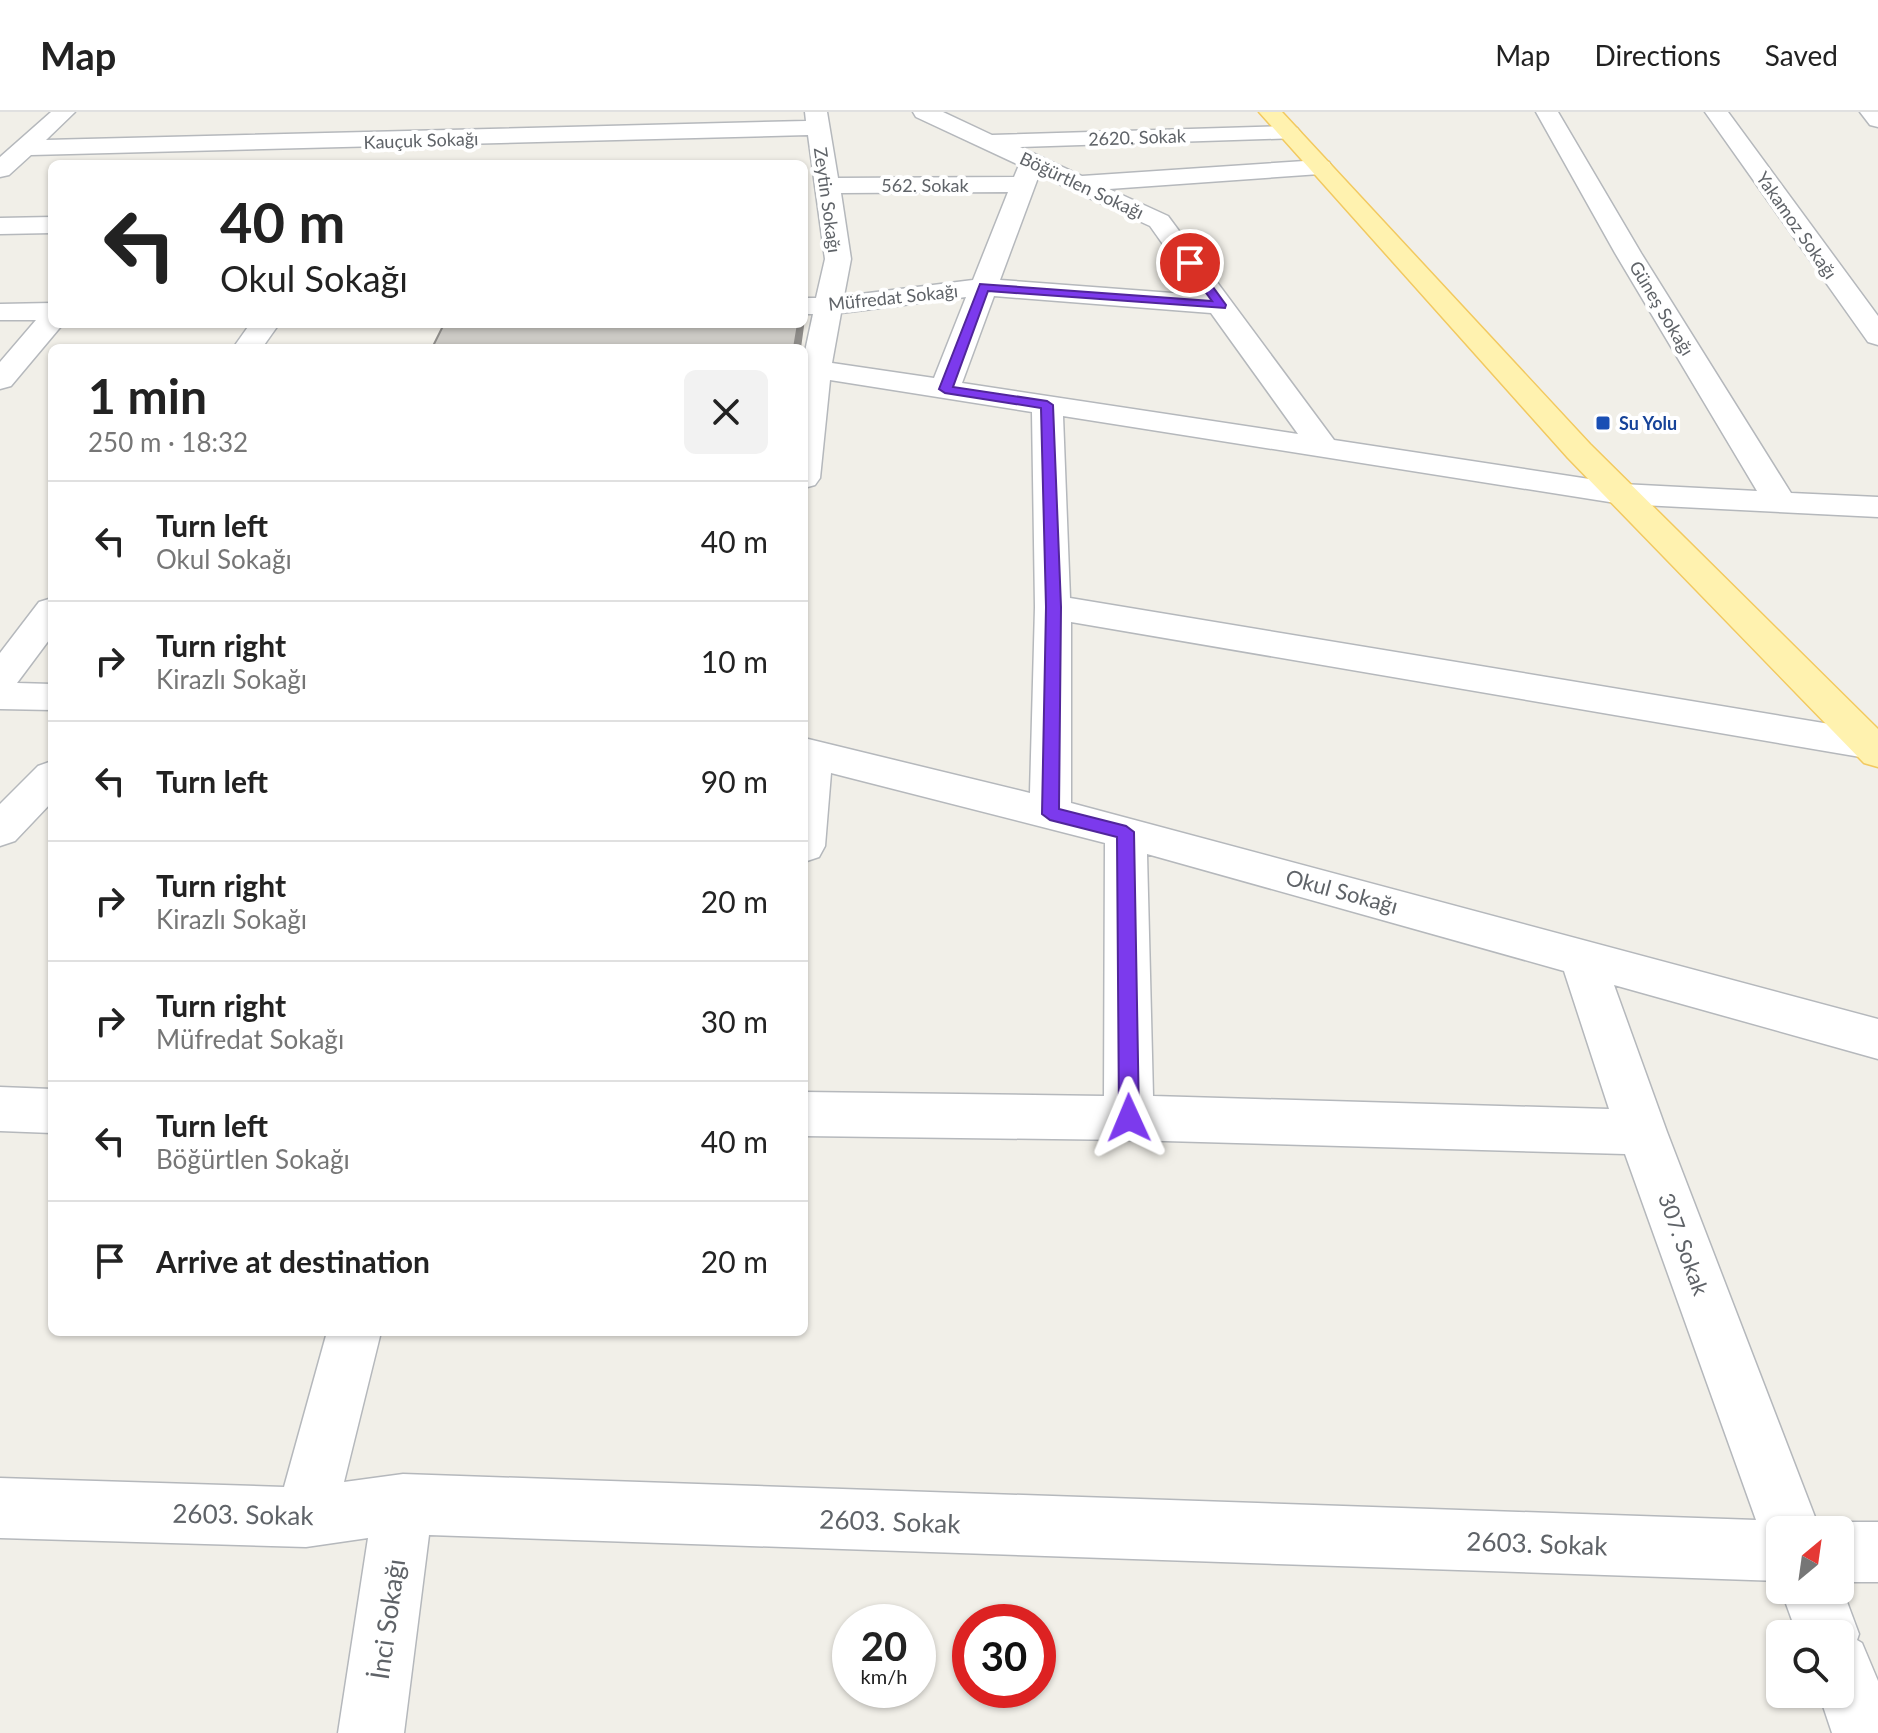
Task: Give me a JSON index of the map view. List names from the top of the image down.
{
  "streets": {
    "street": [
      "2620. Sokak",
      "Kauçuk Sokağı",
      "562. Sokak",
      "Böğürtlen Sokağı",
      "Zeytin Sokağı",
      "Yakamoz Sokağı",
      "Müfredat Sokağı",
      "Güneş Sokağı",
      "Okul Sokağı",
      "307. Sokak",
      "2603. Sokak",
      "İnci Sokağı"
    ]
  },
  "crossings": [
    ["2620. Sokak", "Böğürtlen Sokağı"],
    ["Kauçuk Sokağı", "Zeytin Sokağı"],
    ["562. Sokak", "Böğürtlen Sokağı"],
    ["562. Sokak", "Zeytin Sokağı"],
    ["Böğürtlen Sokağı", "Müfredat Sokağı"],
    ["Zeytin Sokağı", "Müfredat Sokağı"],
    ["Okul Sokağı", "307. Sokak"],
    ["2603. Sokak", "İnci Sokağı"]
  ],
  "places": {
    "transit": ["Su Yolu"]
  },
  "north": "top right",
  "page": {
    "header": "Map",
    "nav": ["Map", "Directions", "Saved"],
    "turn": ["40 m", "Okul Sokağı"],
    "heading": ["1 min", "250 m · 18:32"],
    "list": [
      {
        "name": "Turn left",
        "note": "Okul Sokağı",
        "value": "40 m"
      },
      {
        "name": "Turn right",
        "note": "Kirazlı Sokağı",
        "value": "10 m"
      },
      {
        "name": "Turn left",
        "value": "90 m"
      },
      {
        "name": "Turn right",
        "note": "Kirazlı Sokağı",
        "value": "20 m"
      },
      {
        "name": "Turn right",
        "note": "Müfredat Sokağı",
        "value": "30 m"
      },
      {
        "name": "Turn left",
        "note": "Böğürtlen Sokağı",
        "value": "40 m"
      },
      {
        "name": "Arrive at destination",
        "value": "20 m"
      }
    ],
    "speed": "20 km/h",
    "limit": "30"
  }
}
